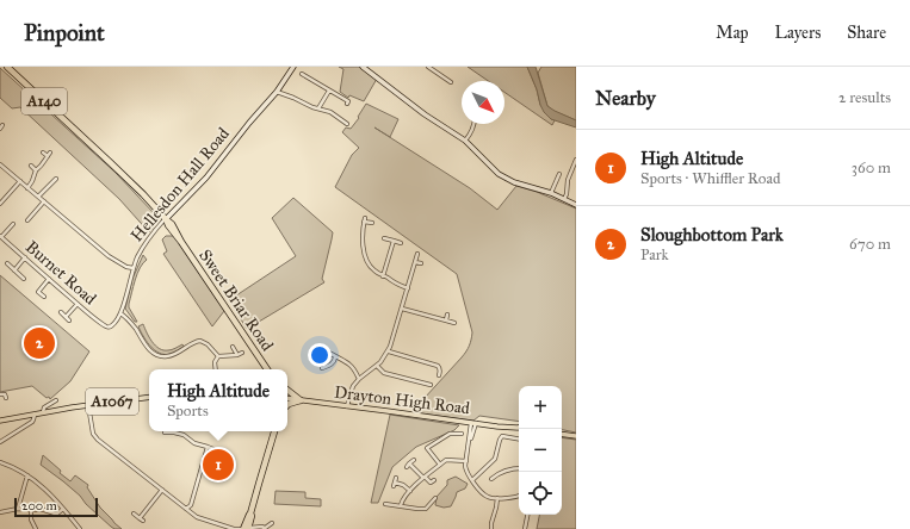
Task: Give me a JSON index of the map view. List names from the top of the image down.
{
  "streets": {
    "highway": ["A140", "Sweet Briar Road"],
    "main road": ["Drayton High Road", "A1067"],
    "street": ["Hellesdon Hall Road", "Burnet Road"]
  },
  "crossings": [
    ["Hellesdon Hall Road", "Burnet Road"],
    ["Hellesdon Hall Road", "Sweet Briar Road"]
  ],
  "scale_bar": "200 m",
  "north": "bottom right",
  "page": {
    "header": "Pinpoint",
    "nav": ["Map", "Layers", "Share"],
    "heading": ["Nearby", "2 results"],
    "list": [
      {
        "mark": "1",
        "name": "High Altitude",
        "note": "Sports · Whiffler Road",
        "value": "360 m"
      },
      {
        "mark": "2",
        "name": "Sloughbottom Park",
        "note": "Park",
        "value": "670 m"
      }
    ],
    "pins": ["2", "1"],
    "popup": ["High Altitude", "Sports"],
    "map_buttons": ["+", "−"],
    "scale": "200 m"
  }
}
